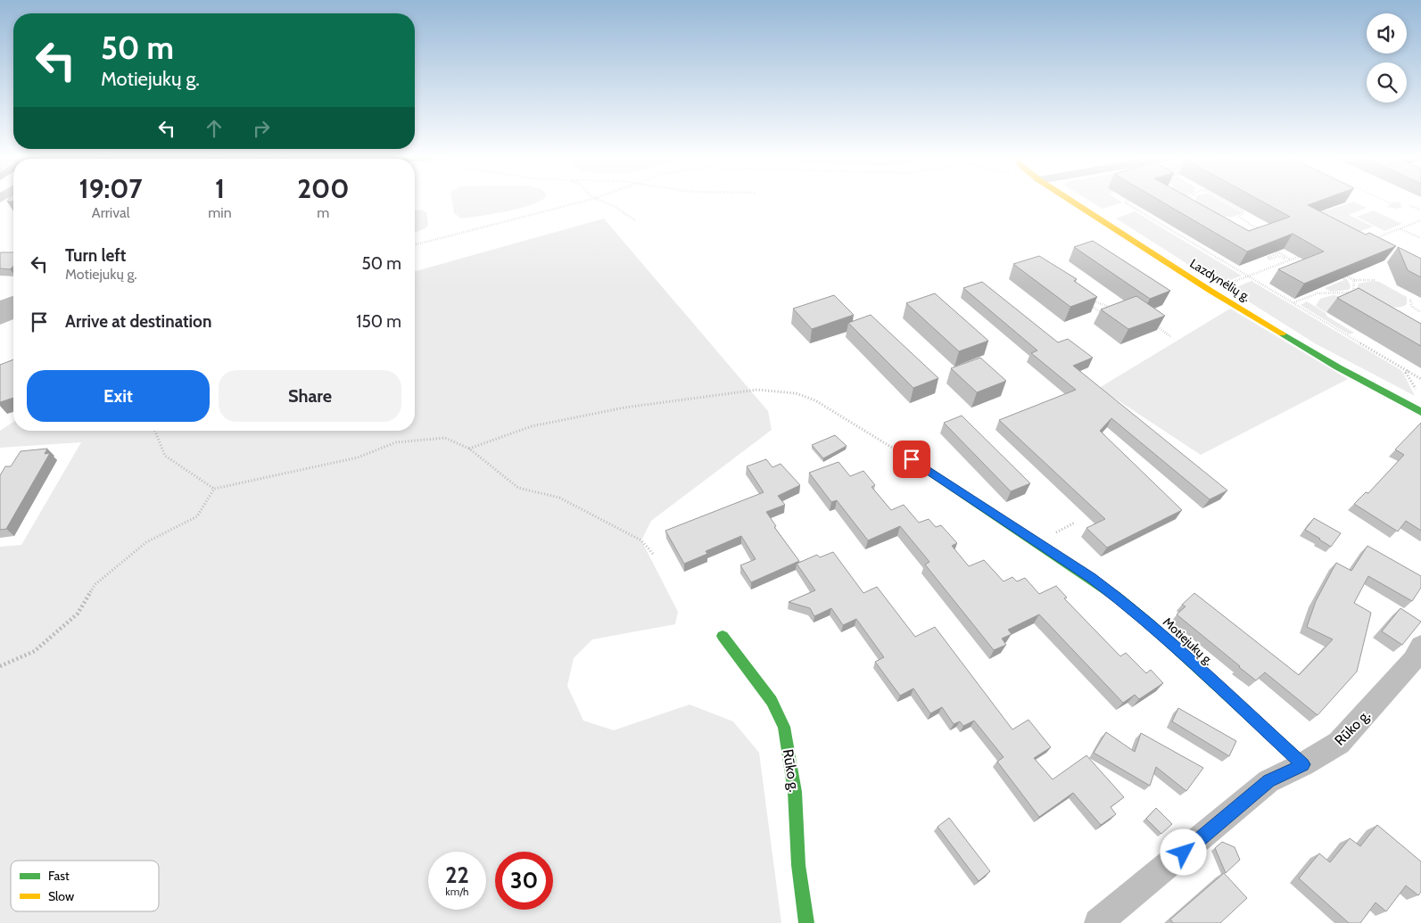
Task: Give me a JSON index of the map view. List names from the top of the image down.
{
  "streets": {
    "street": ["Lazdynėlių g.", "Motiejukų g.", "Rūko g."]
  },
  "crossings": [
    ["Motiejukų g.", "Rūko g."]
  ],
  "legend": ["Fast", "Slow"],
  "page": {
    "turn": ["50 m", "Motiejukų g."],
    "eta": [
      "19:07",
      "Arrival",
      "1",
      "min",
      "200",
      "m"
    ],
    "list": [
      {
        "name": "Turn left",
        "note": "Motiejukų g.",
        "value": "50 m"
      },
      {
        "name": "Arrive at destination",
        "value": "150 m"
      }
    ],
    "buttons": ["Exit", "Share"],
    "speed": "22 km/h",
    "limit": "30"
  }
}
